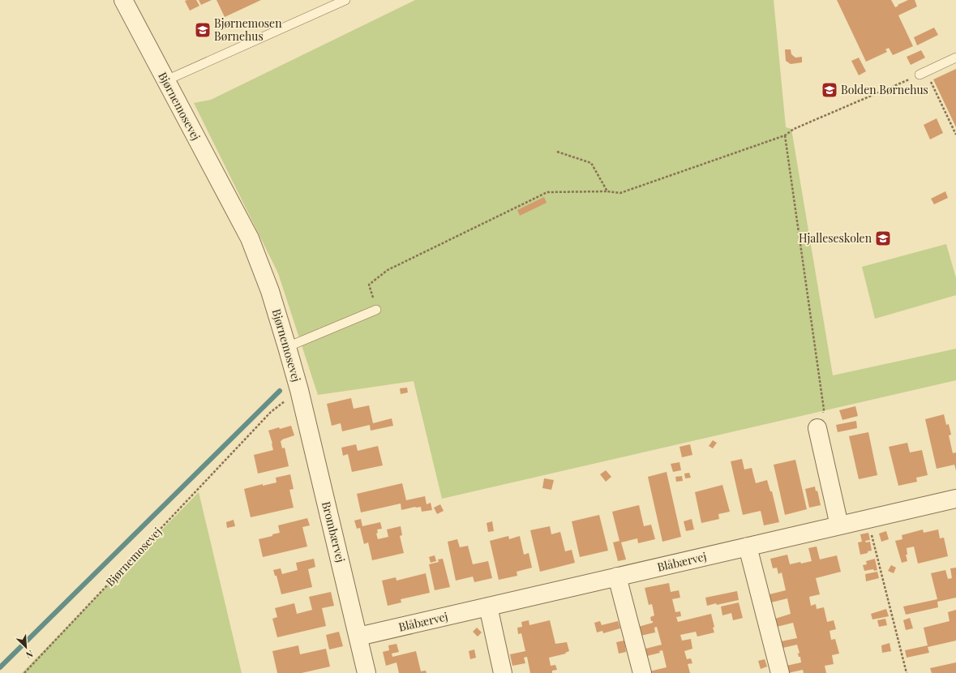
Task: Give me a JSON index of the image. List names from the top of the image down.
{
  "streets": {
    "street": ["Bjørnemosevej", "Brombærvej", "Blåbærvej"]
  },
  "crossings": [
    ["Bjørnemosevej", "Brombærvej"],
    ["Brombærvej", "Blåbærvej"]
  ],
  "places": {
    "school or university": ["Bjørnemosen Børnehus", "Bolden Børnehus", "Hjalleseskolen"]
  },
  "north": "bottom right"
}
